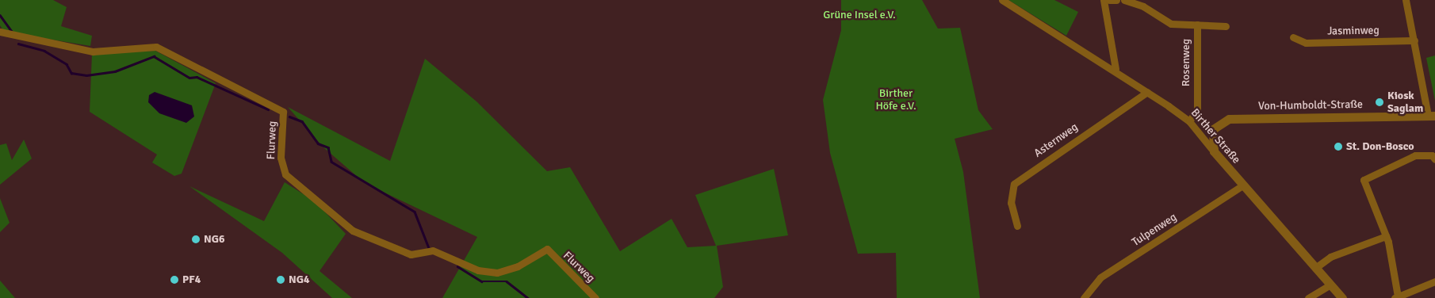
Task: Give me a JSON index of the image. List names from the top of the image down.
{
  "streets": {
    "street": [
      "Jasminweg",
      "Rosenweg",
      "Von-Humboldt-Straße",
      "Birther Straße",
      "Flurweg",
      "Asternweg",
      "Tulpenweg"
    ]
  },
  "crossings": [
    ["Rosenweg", "Birther Straße"],
    ["Von-Humboldt-Straße", "Birther Straße"],
    ["Birther Straße", "Asternweg"],
    ["Birther Straße", "Tulpenweg"]
  ],
  "parks": ["Grüne Insel e.V.", "Birther Höfe e.V."],
  "places": [
    "Kiosk Saglam",
    "St. Don-Bosco",
    "NG6",
    "PF4",
    "NG4"
  ]
}
